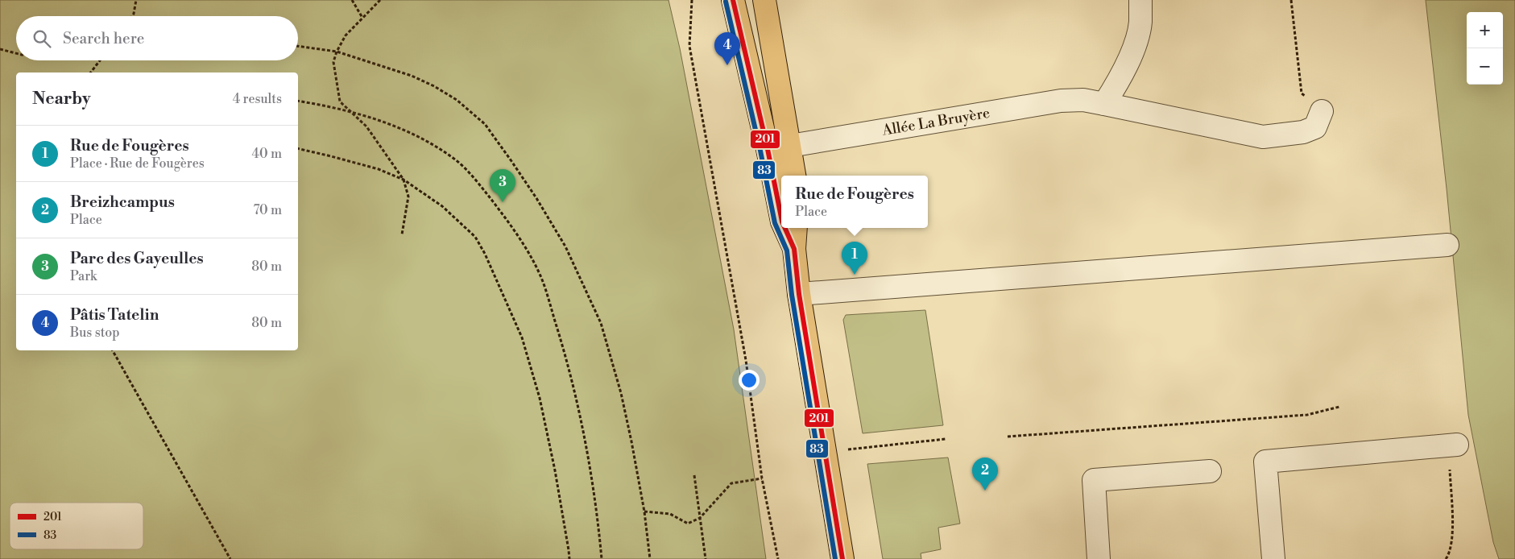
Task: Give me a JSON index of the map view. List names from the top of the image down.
{
  "streets": {
    "street": ["Allée La Bruyère"]
  },
  "lines": ["transit line 201", "transit line 83"],
  "legend": ["201", "83"],
  "page": {
    "map_buttons": ["+", "−"],
    "search": "Search here",
    "pins": [
      "4",
      "3",
      "1",
      "2"
    ],
    "heading": ["Nearby", "4 results"],
    "list": [
      {
        "mark": "1",
        "name": "Rue de Fougères",
        "note": "Place · Rue de Fougères",
        "value": "40 m"
      },
      {
        "mark": "2",
        "name": "Breizhcampus",
        "note": "Place",
        "value": "70 m"
      },
      {
        "mark": "3",
        "name": "Parc des Gayeulles",
        "note": "Park",
        "value": "80 m"
      },
      {
        "mark": "4",
        "name": "Pâtis Tatelin",
        "note": "Bus stop",
        "value": "80 m"
      }
    ],
    "popup": ["Rue de Fougères", "Place"]
  }
}
